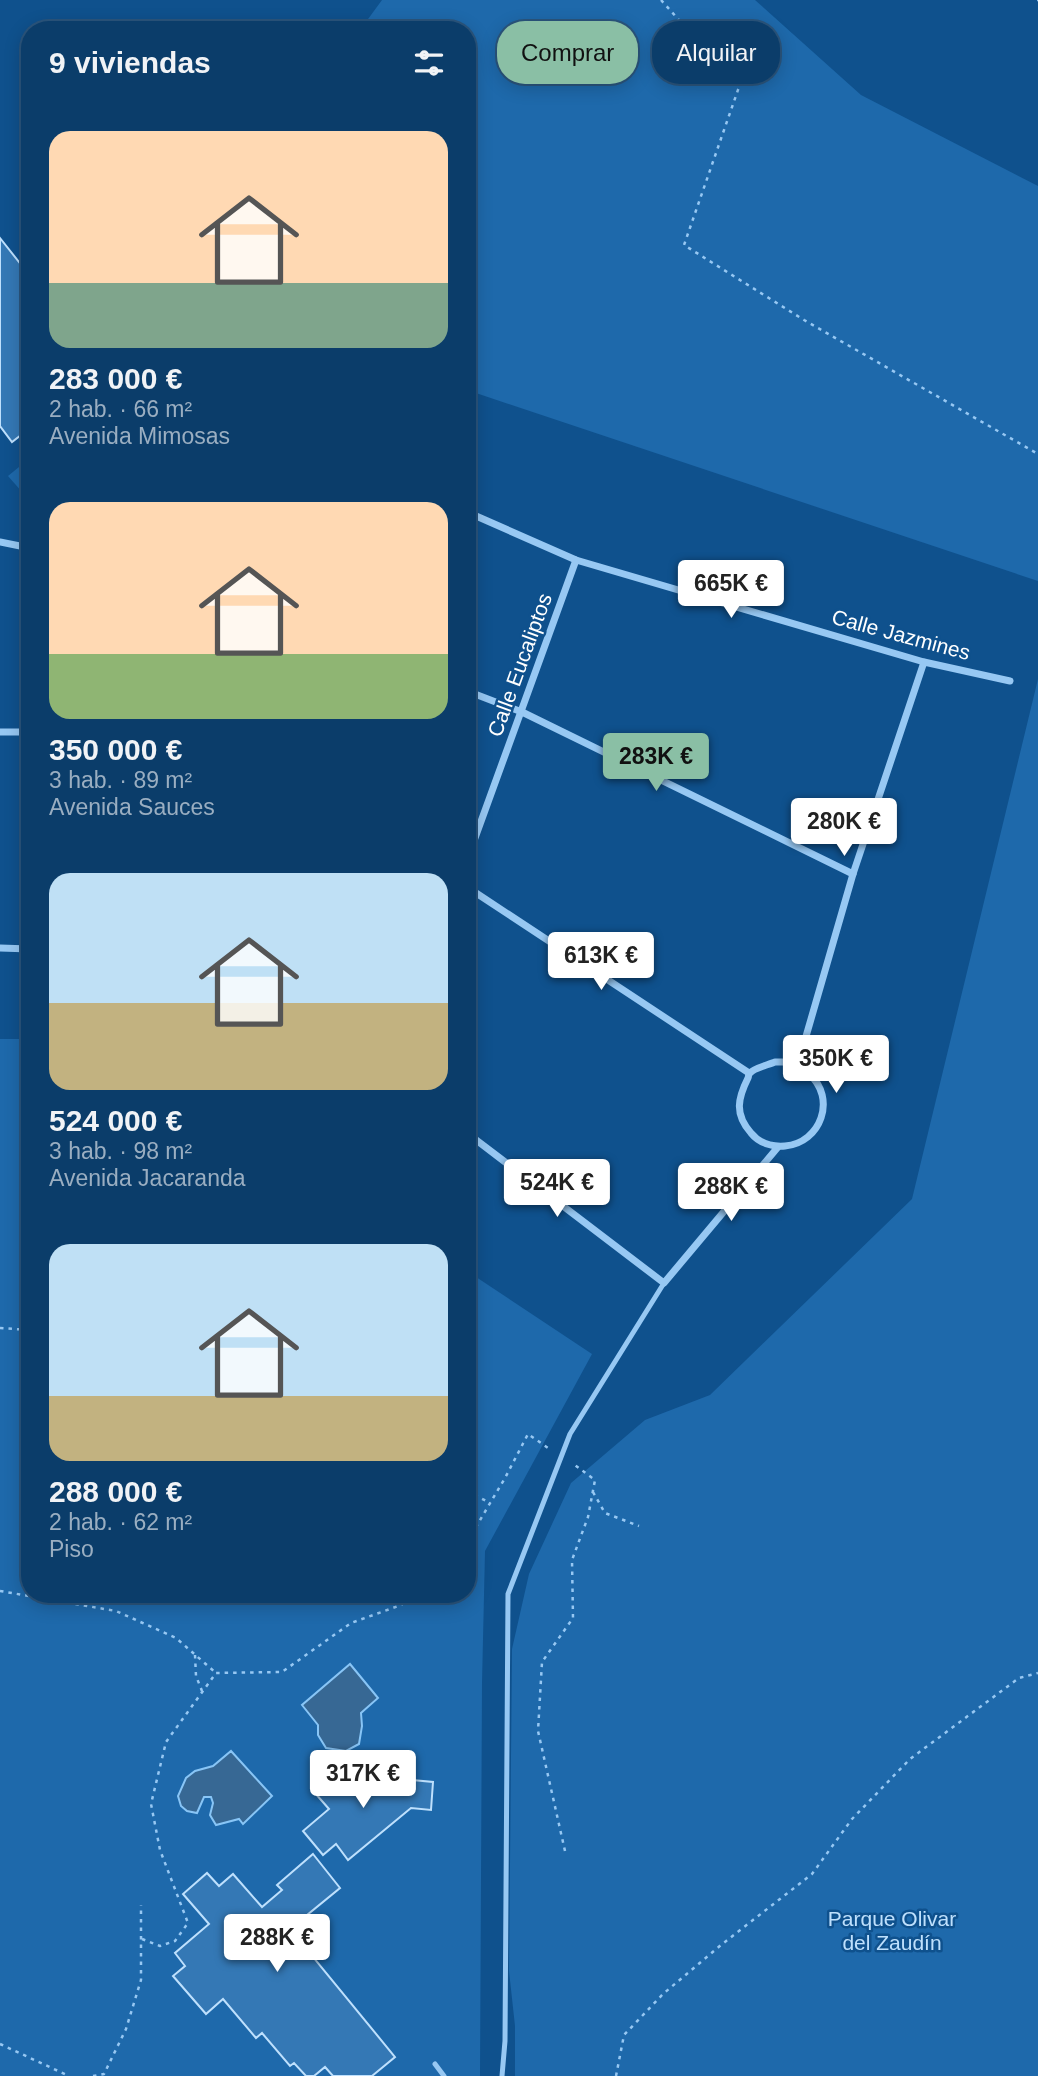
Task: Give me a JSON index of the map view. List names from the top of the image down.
{
  "streets": {
    "street": ["Calle Jazmines", "Calle Eucaliptos"]
  },
  "crossings": [
    ["Calle Jazmines", "Calle Eucaliptos"]
  ],
  "parks": ["Parque Olivar del Zaudín"],
  "page": {
    "chip": ["Comprar", "Alquilar"],
    "heading": "9 viviendas",
    "list": [
      {
        "name": "283 000 €",
        "note": "2 hab. · 66 m² · Avenida Mimosas"
      },
      {
        "name": "350 000 €",
        "note": "3 hab. · 89 m² · Avenida Sauces"
      },
      {
        "name": "524 000 €",
        "note": "3 hab. · 98 m² · Avenida Jacaranda"
      },
      {
        "name": "288 000 €",
        "note": "2 hab. · 62 m² · Piso"
      }
    ],
    "price": [
      "665K €",
      "283K €",
      "280K €",
      "613K €",
      "350K €",
      "524K €",
      "288K €",
      "317K €",
      "288K €"
    ]
  }
}
